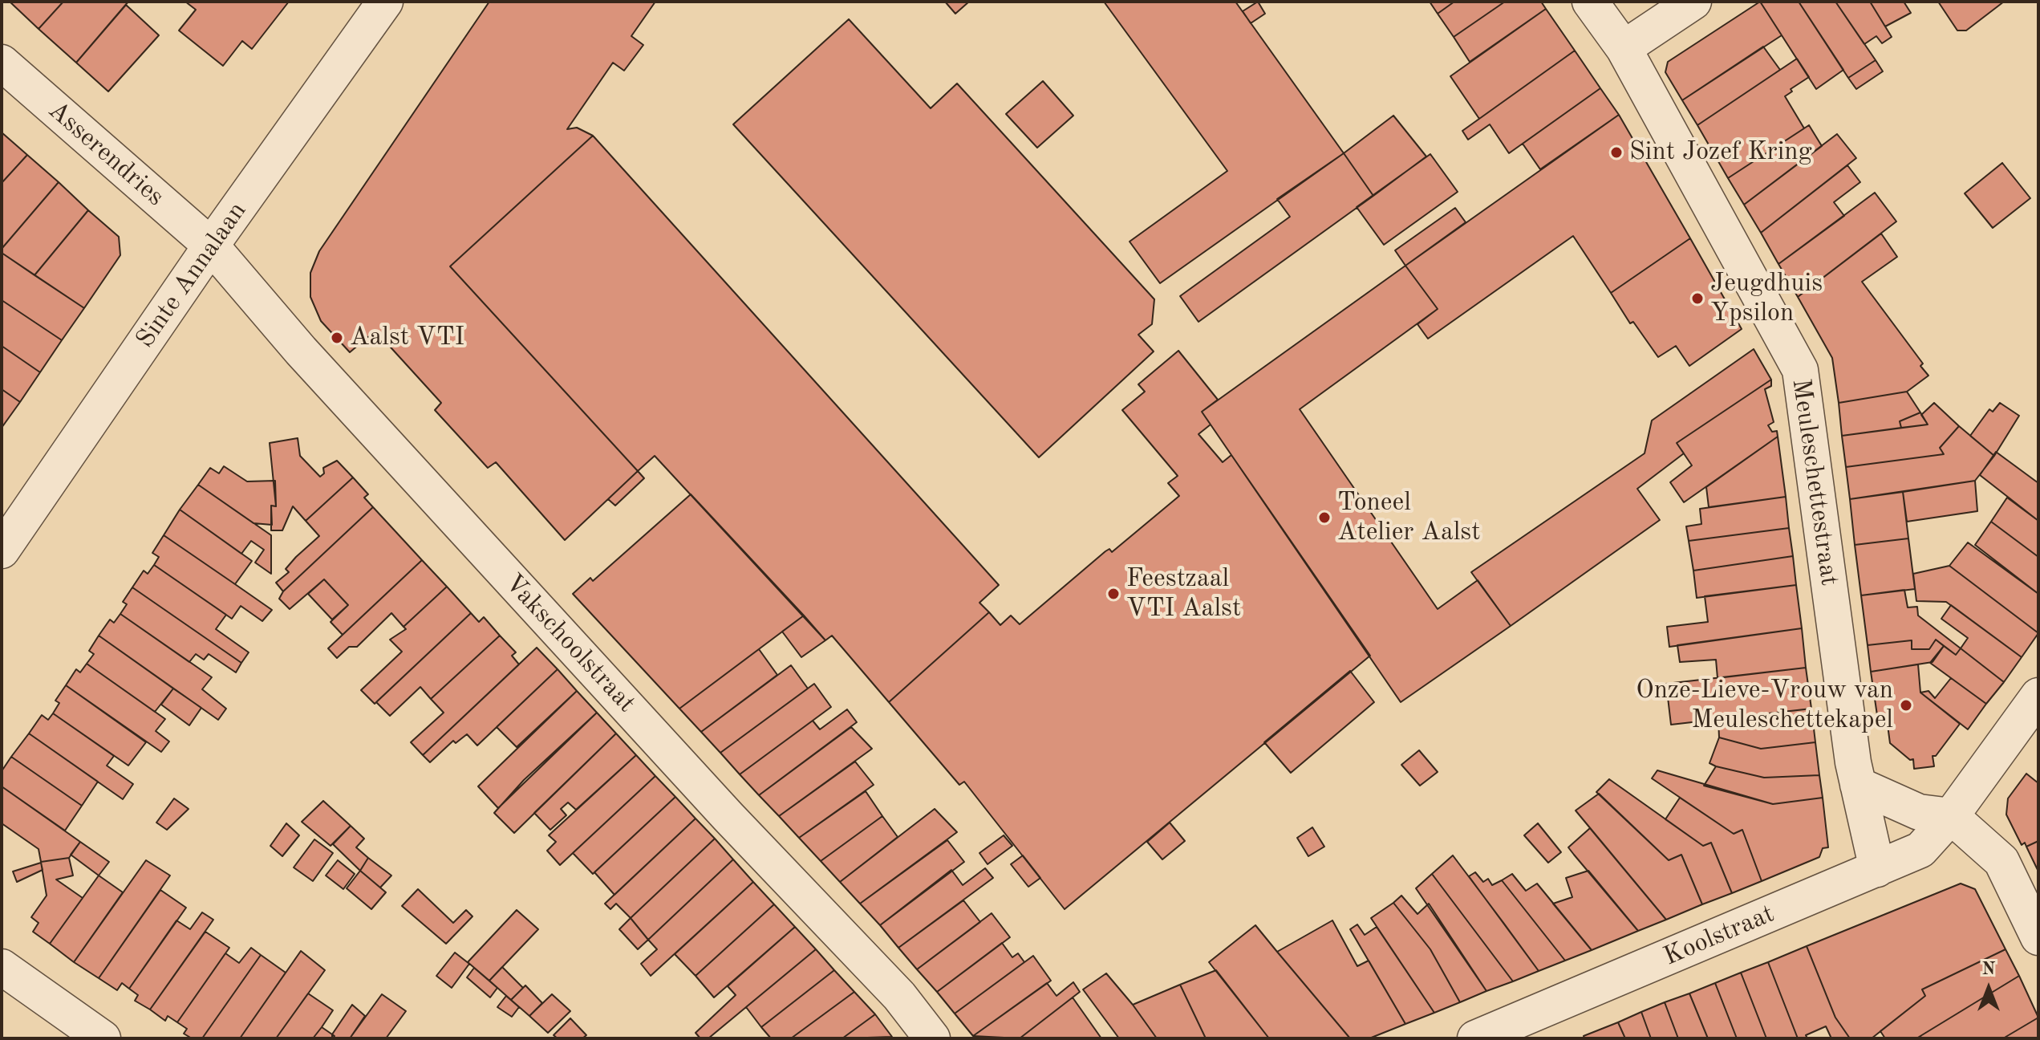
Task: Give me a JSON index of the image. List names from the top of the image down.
{
  "streets": {
    "street": [
      "Asserendries",
      "Sinte Annalaan",
      "Meuleschettestraat",
      "Vakschoolstraat",
      "Koolstraat"
    ]
  },
  "crossings": [
    ["Asserendries", "Sinte Annalaan"],
    ["Asserendries", "Vakschoolstraat"],
    ["Sinte Annalaan", "Vakschoolstraat"],
    ["Meuleschettestraat", "Koolstraat"]
  ],
  "places": [
    "Sint Jozef Kring",
    "Jeugdhuis Ypsilon",
    "Aalst VTI",
    "Toneel Atelier Aalst",
    "Feestzaal VTI Aalst",
    "Onze-Lieve-Vrouw van Meuleschettekapel"
  ],
  "north": "top"
}
